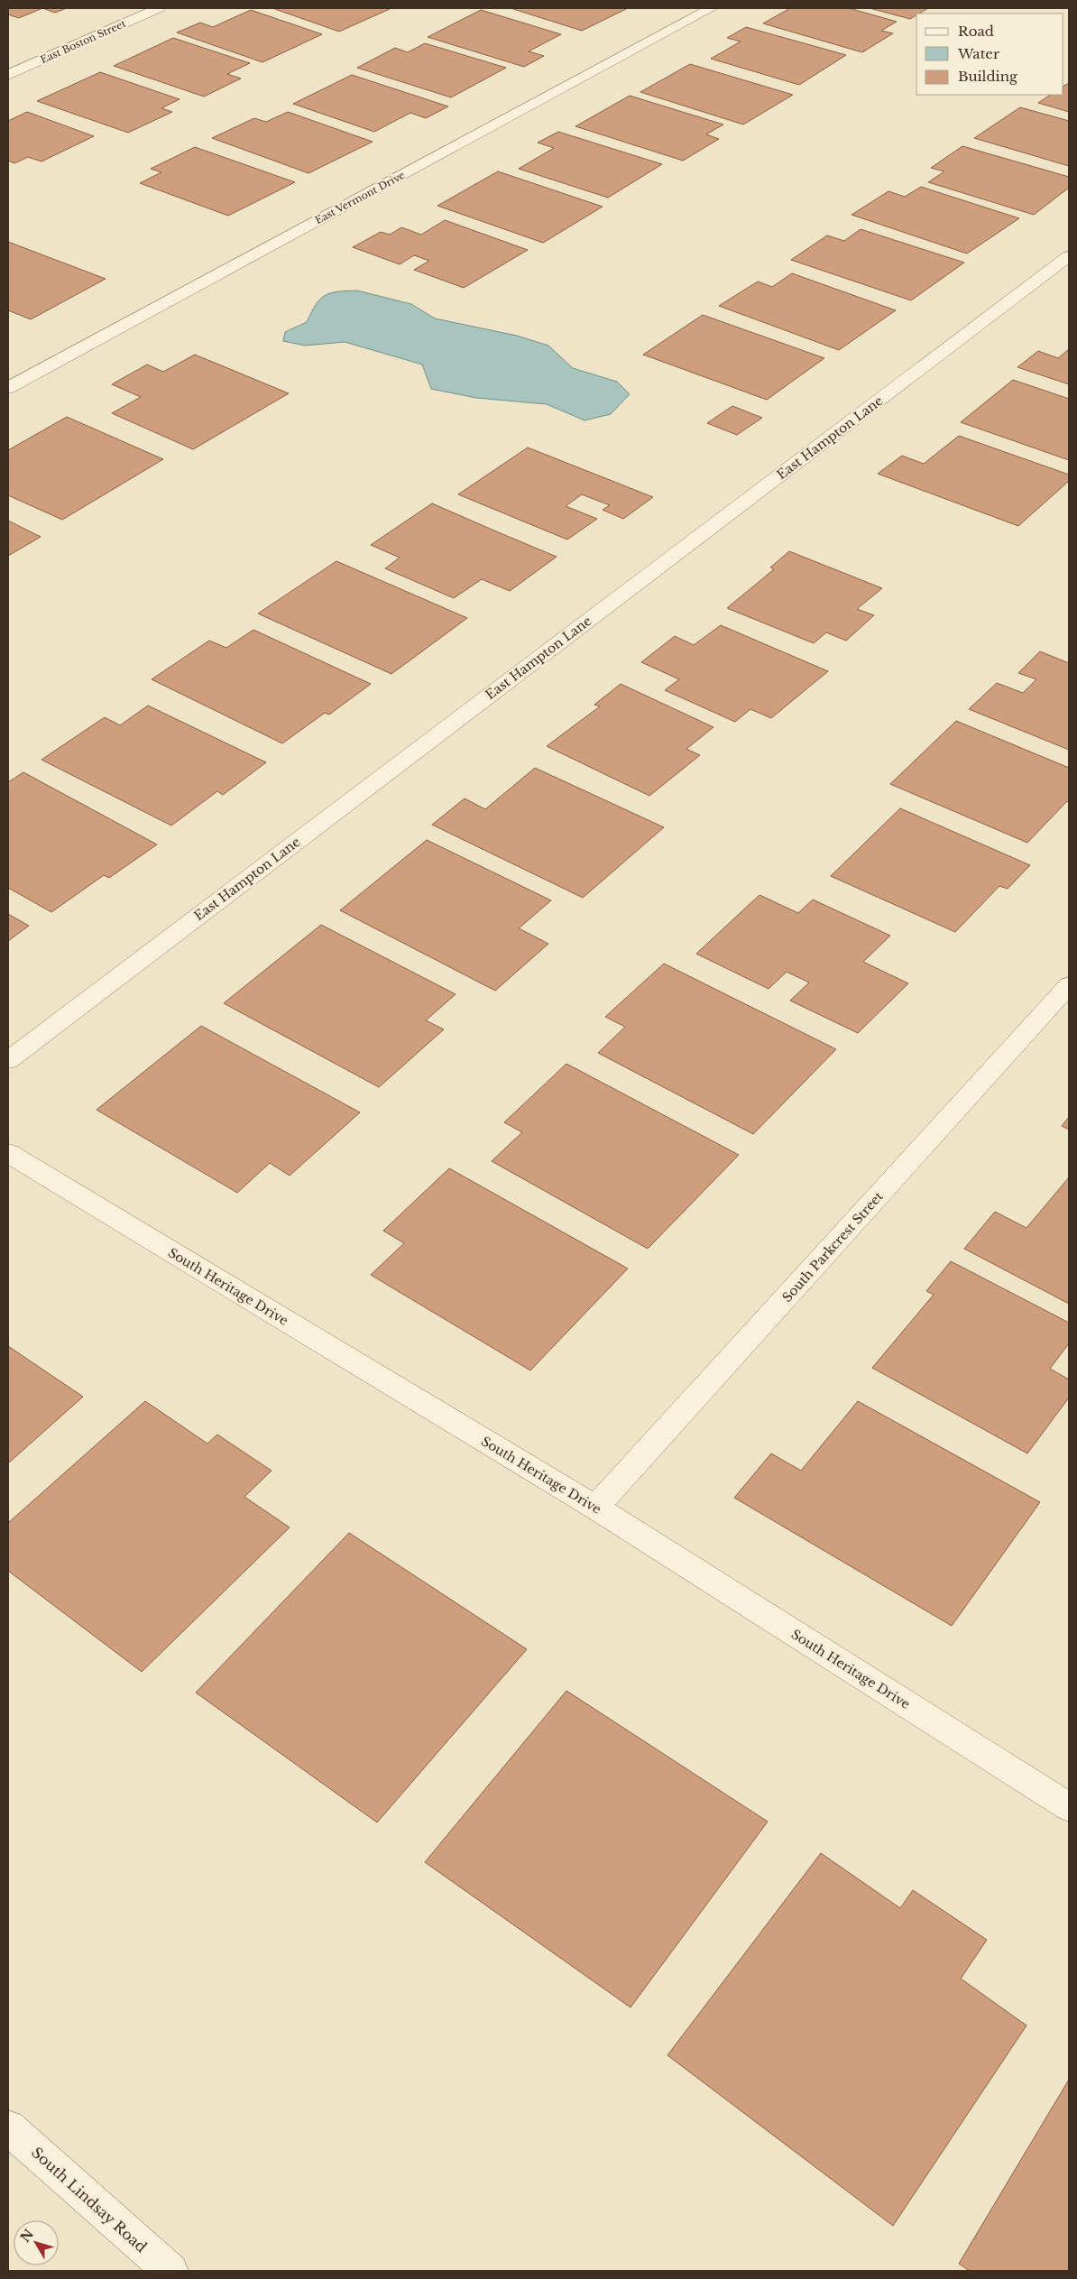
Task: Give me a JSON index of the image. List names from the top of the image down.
{
  "streets": {
    "street": [
      "East Boston Street",
      "East Vermont Drive",
      "East Hampton Lane",
      "South Parkcrest Street",
      "South Heritage Drive",
      "South Lindsay Road"
    ]
  },
  "crossings": [
    ["South Parkcrest Street", "South Heritage Drive"]
  ],
  "legend": ["Road", "Water", "Building"],
  "north": "top left"
}
